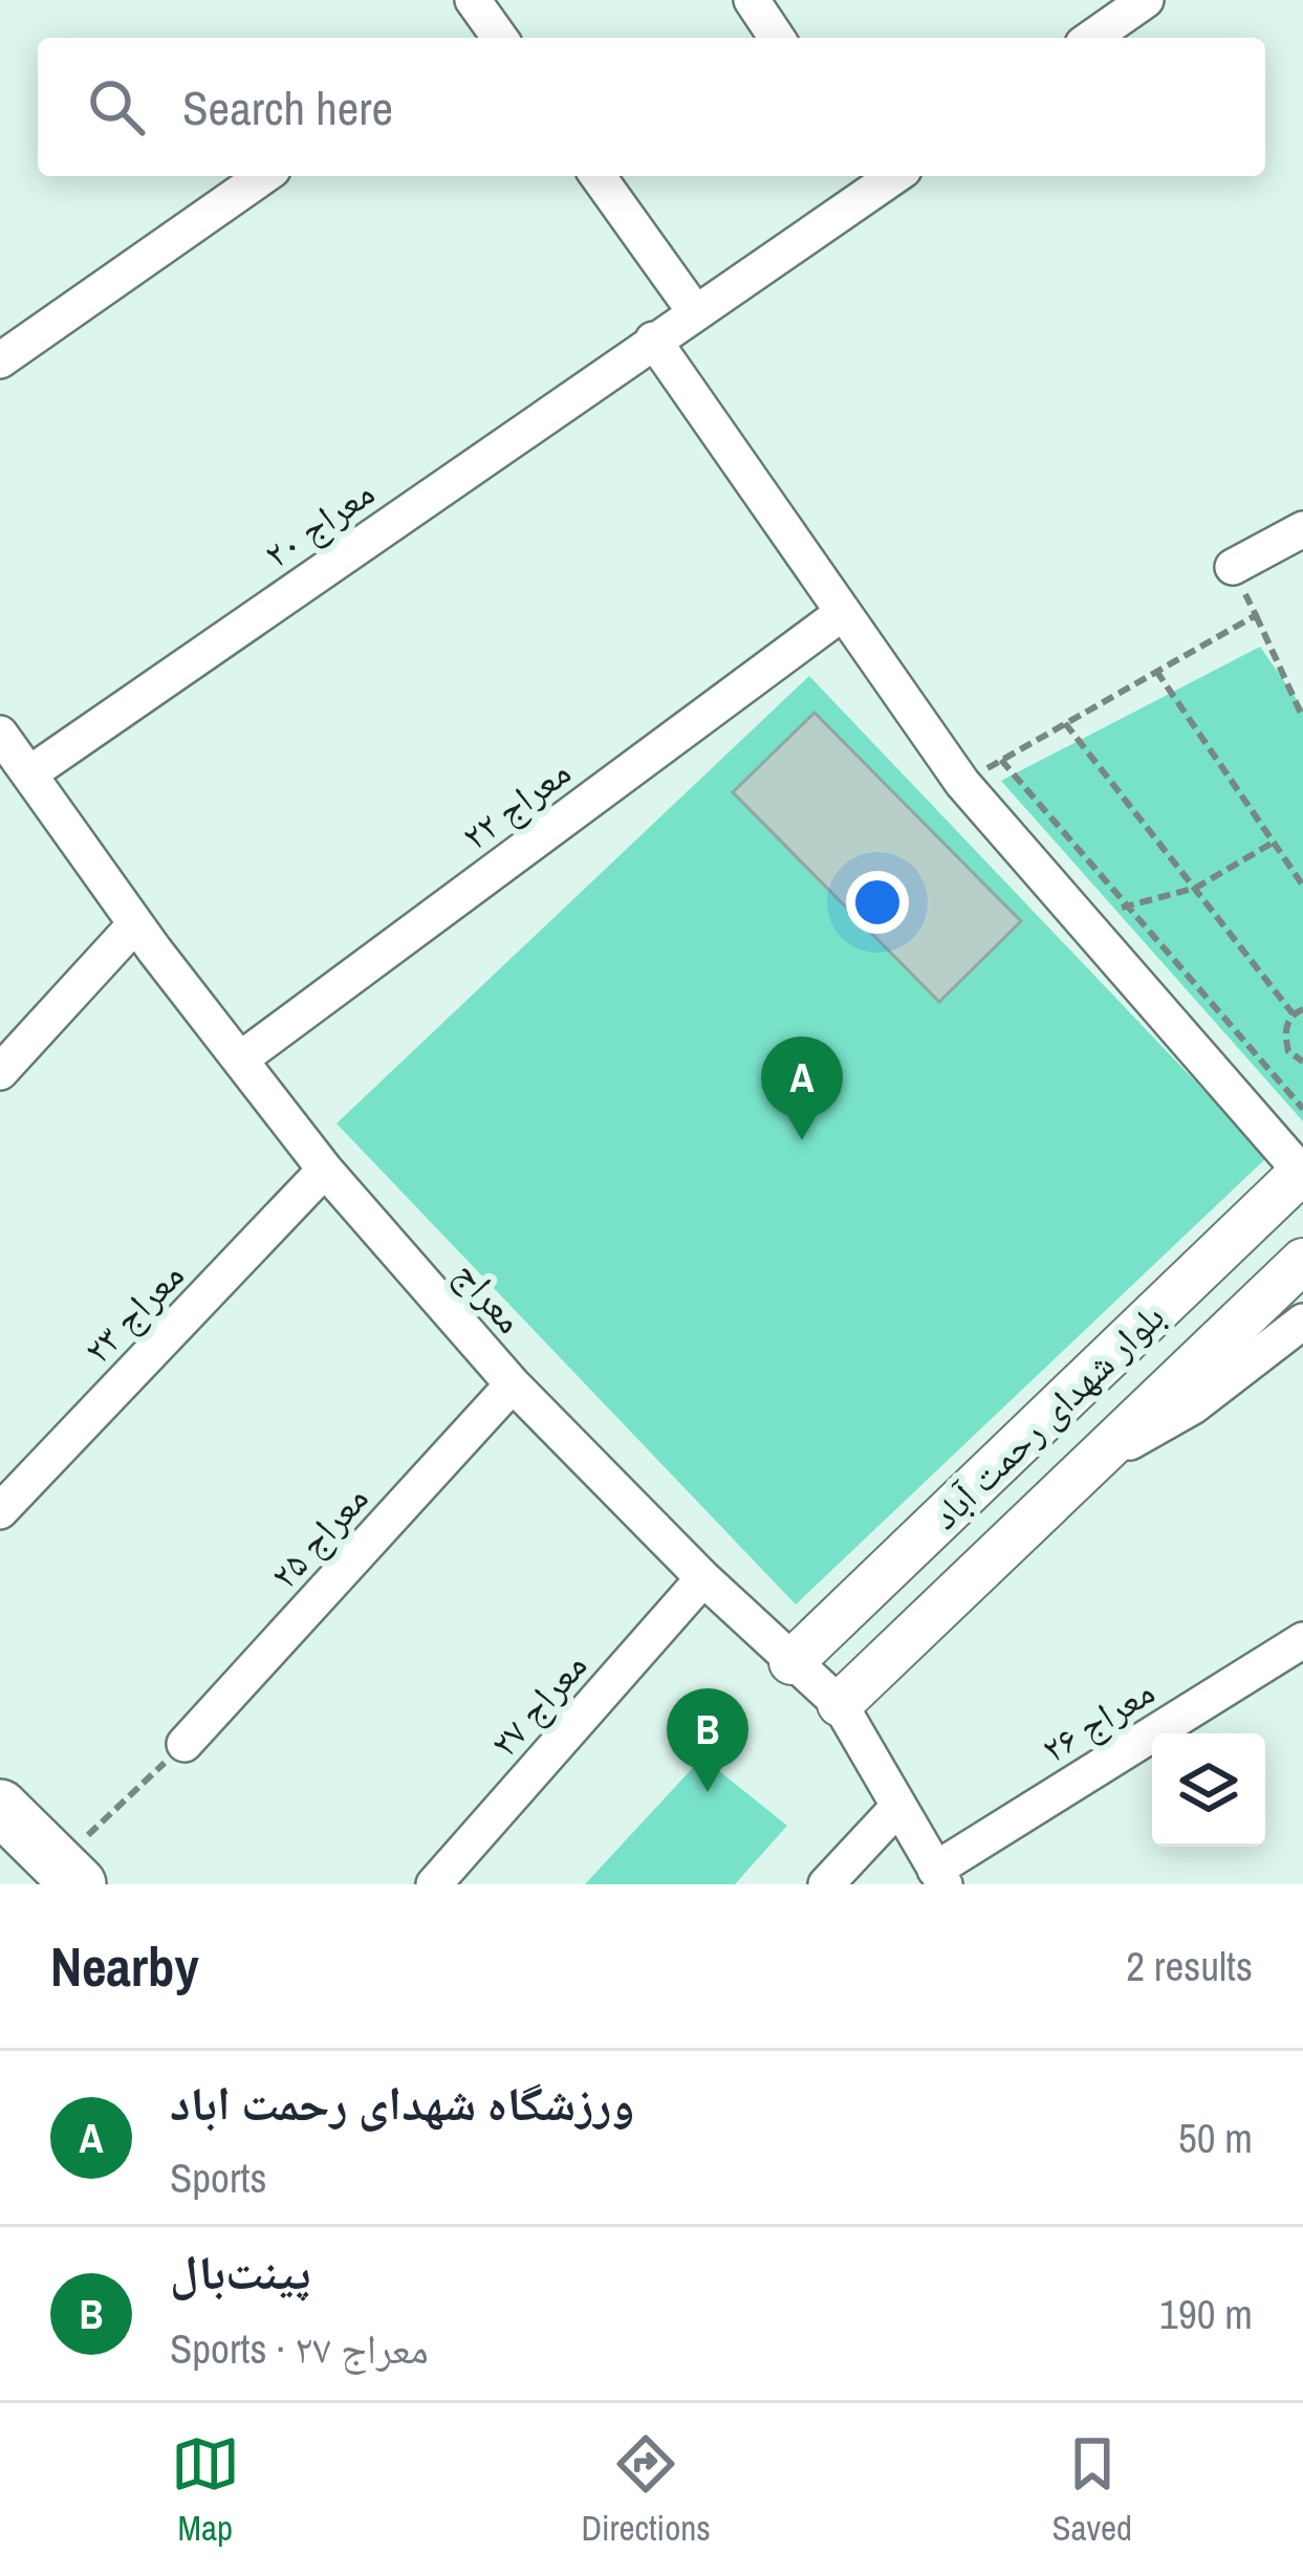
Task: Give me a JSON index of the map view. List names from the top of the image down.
{
  "streets": {
    "street": [
      "معراج ۲۰",
      "معراج ۲۲",
      "معراج",
      "معراج ۲۳",
      "بلوار شهدای رحمت آباد",
      "معراج ۲۵",
      "معراج ۲۷",
      "معراج ۲۶"
    ]
  },
  "crossings": [
    ["معراج ۲۰", "معراج"],
    ["معراج ۲۲", "معراج"],
    ["معراج", "معراج ۲۳"],
    ["معراج", "بلوار شهدای رحمت آباد"],
    ["معراج", "معراج ۲۵"],
    ["معراج", "معراج ۲۷"],
    ["معراج", "معراج ۲۶"]
  ],
  "page": {
    "search": "Search here",
    "pins": ["A", "B"],
    "heading": ["Nearby", "2 results"],
    "list": [
      {
        "mark": "A",
        "name": "ورزشگاه شهدای رحمت اباد",
        "note": "Sports",
        "value": "50 m"
      },
      {
        "mark": "B",
        "name": "پینت‌بال",
        "note": "Sports · معراج ۲۷",
        "value": "190 m"
      }
    ],
    "nav": ["Map", "Directions", "Saved"]
  }
}
